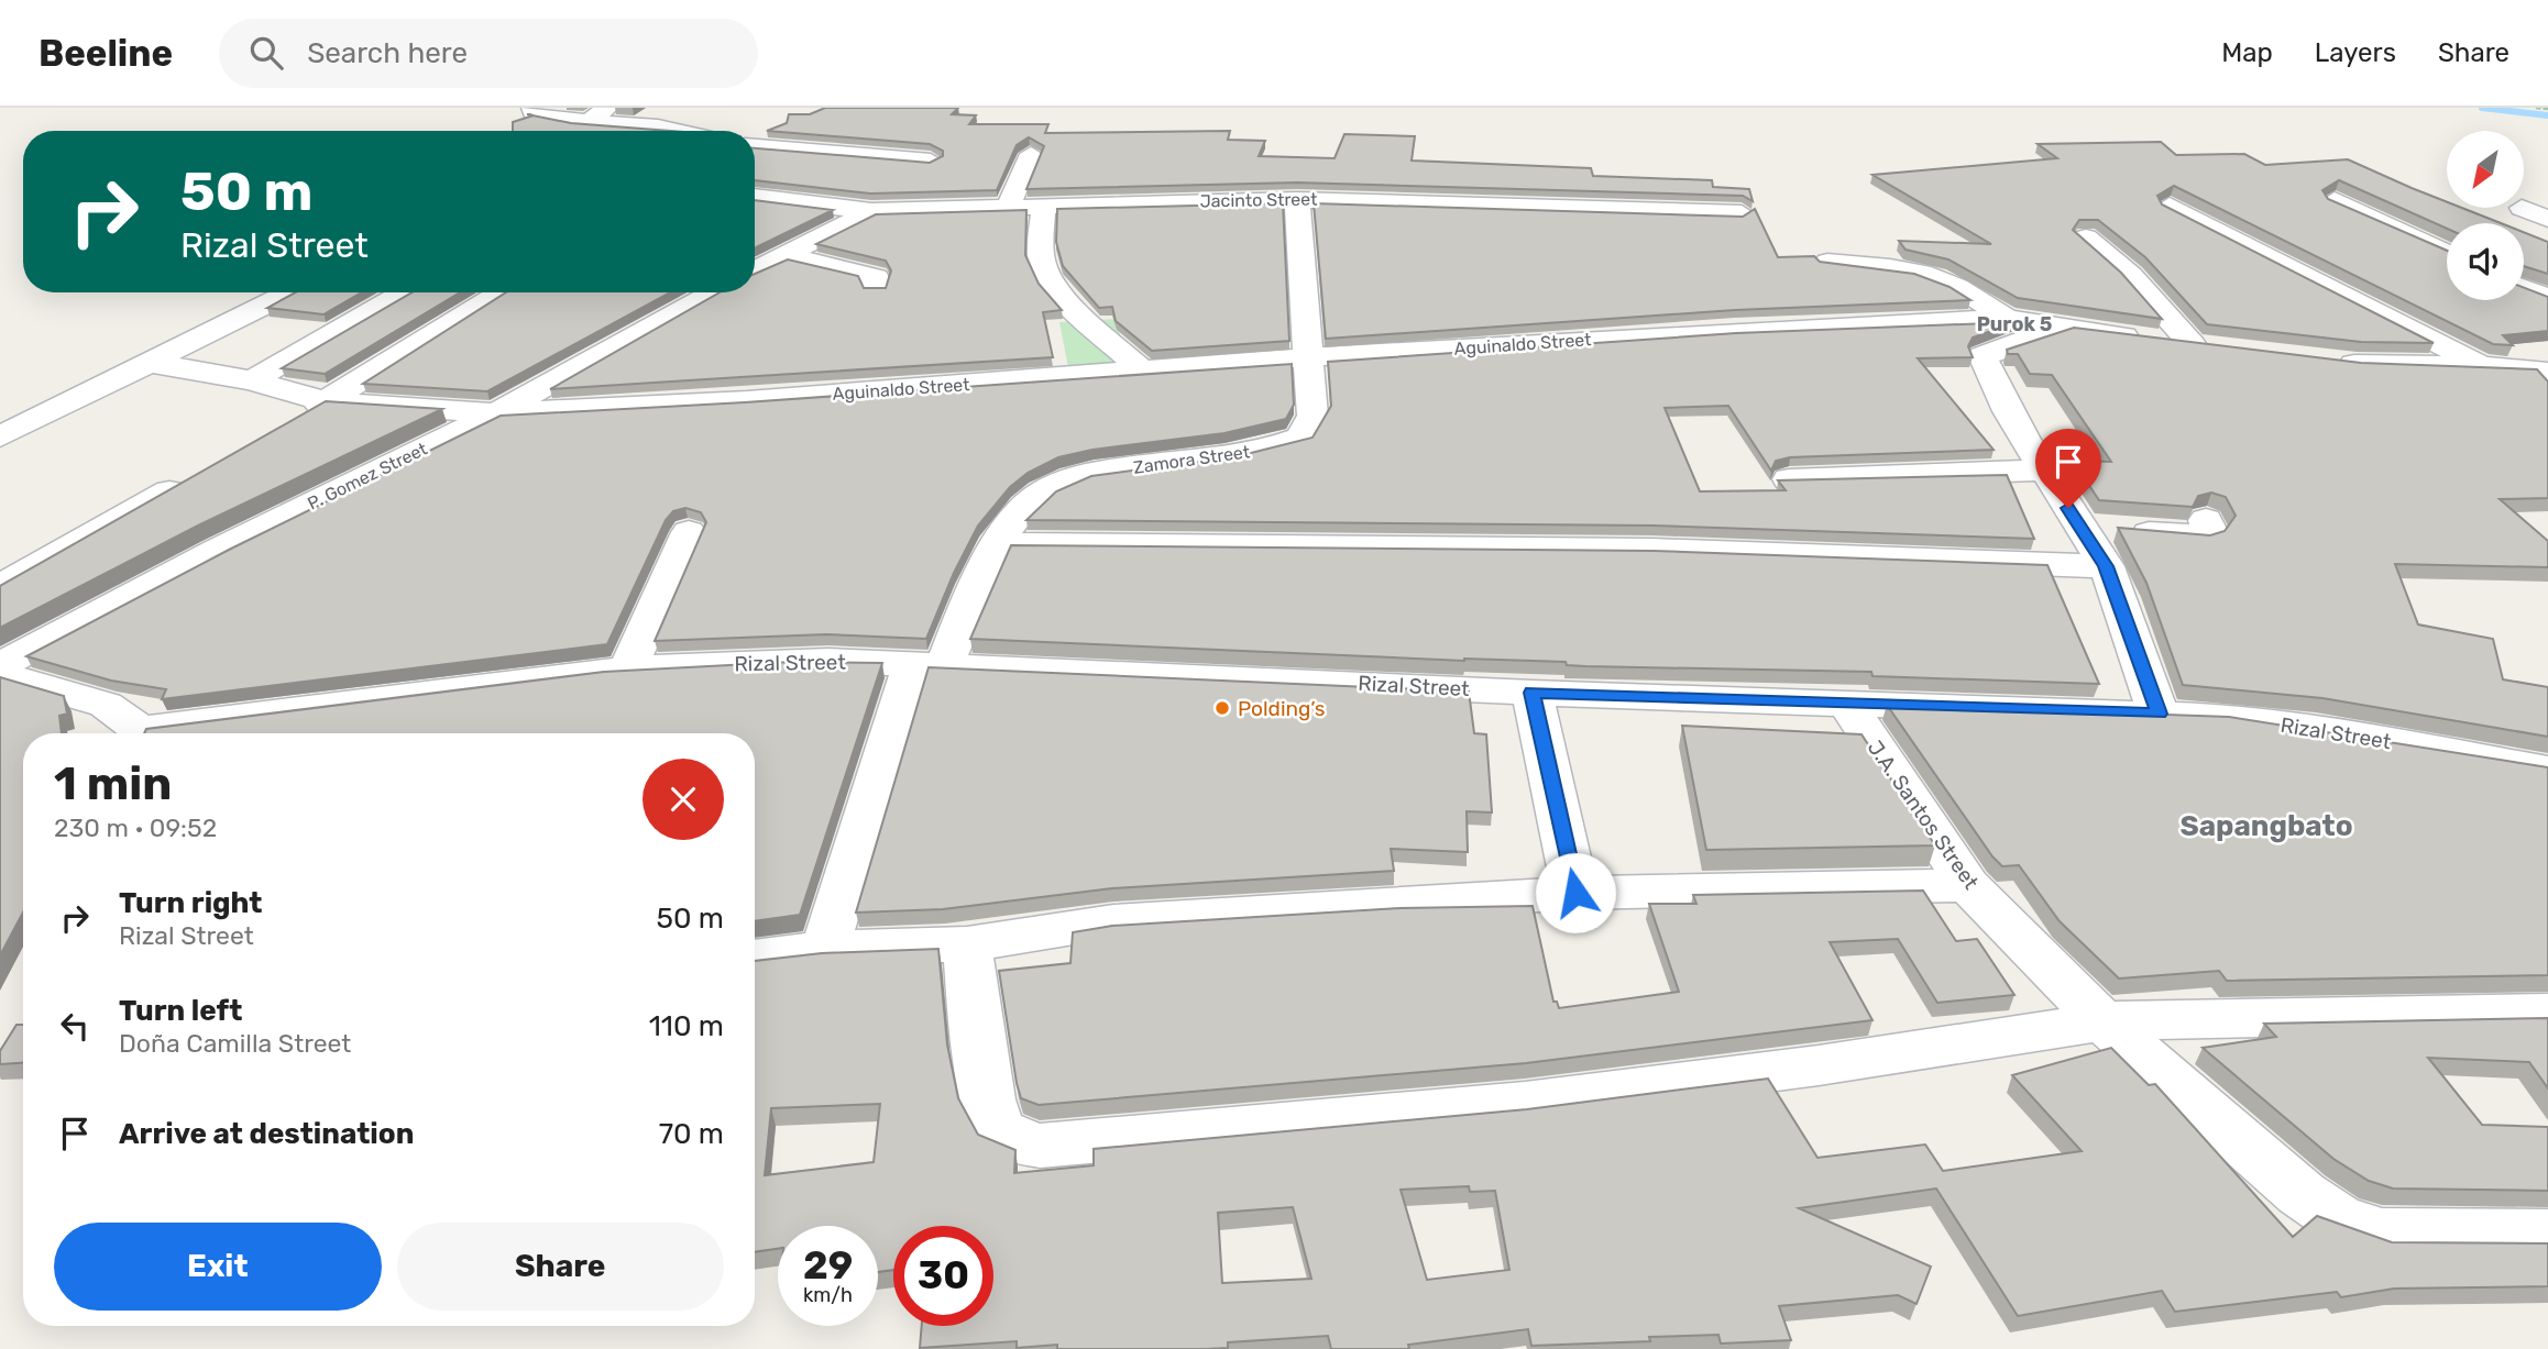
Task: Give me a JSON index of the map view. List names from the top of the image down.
{
  "streets": {
    "street": [
      "Jacinto Street",
      "Aguinaldo Street",
      "Zamora Street",
      "P. Gomez Street",
      "Rizal Street",
      "J.A. Santos Street"
    ]
  },
  "crossings": [
    ["Jacinto Street", "Zamora Street"],
    ["Aguinaldo Street", "Zamora Street"],
    ["Aguinaldo Street", "P. Gomez Street"],
    ["Zamora Street", "Rizal Street"],
    ["Rizal Street", "J.A. Santos Street"]
  ],
  "districts": ["Purok 5", "Sapangbato"],
  "places": ["Polding’s"],
  "north": "bottom left",
  "page": {
    "header": "Beeline",
    "search": "Search here",
    "nav": ["Map", "Layers", "Share"],
    "turn": ["50 m", "Rizal Street"],
    "heading": ["1 min", "230 m · 09:52"],
    "list": [
      {
        "name": "Turn right",
        "note": "Rizal Street",
        "value": "50 m"
      },
      {
        "name": "Turn left",
        "note": "Doña Camilla Street",
        "value": "110 m"
      },
      {
        "name": "Arrive at destination",
        "value": "70 m"
      }
    ],
    "buttons": ["Exit", "Share"],
    "speed": "29 km/h",
    "limit": "30"
  }
}
